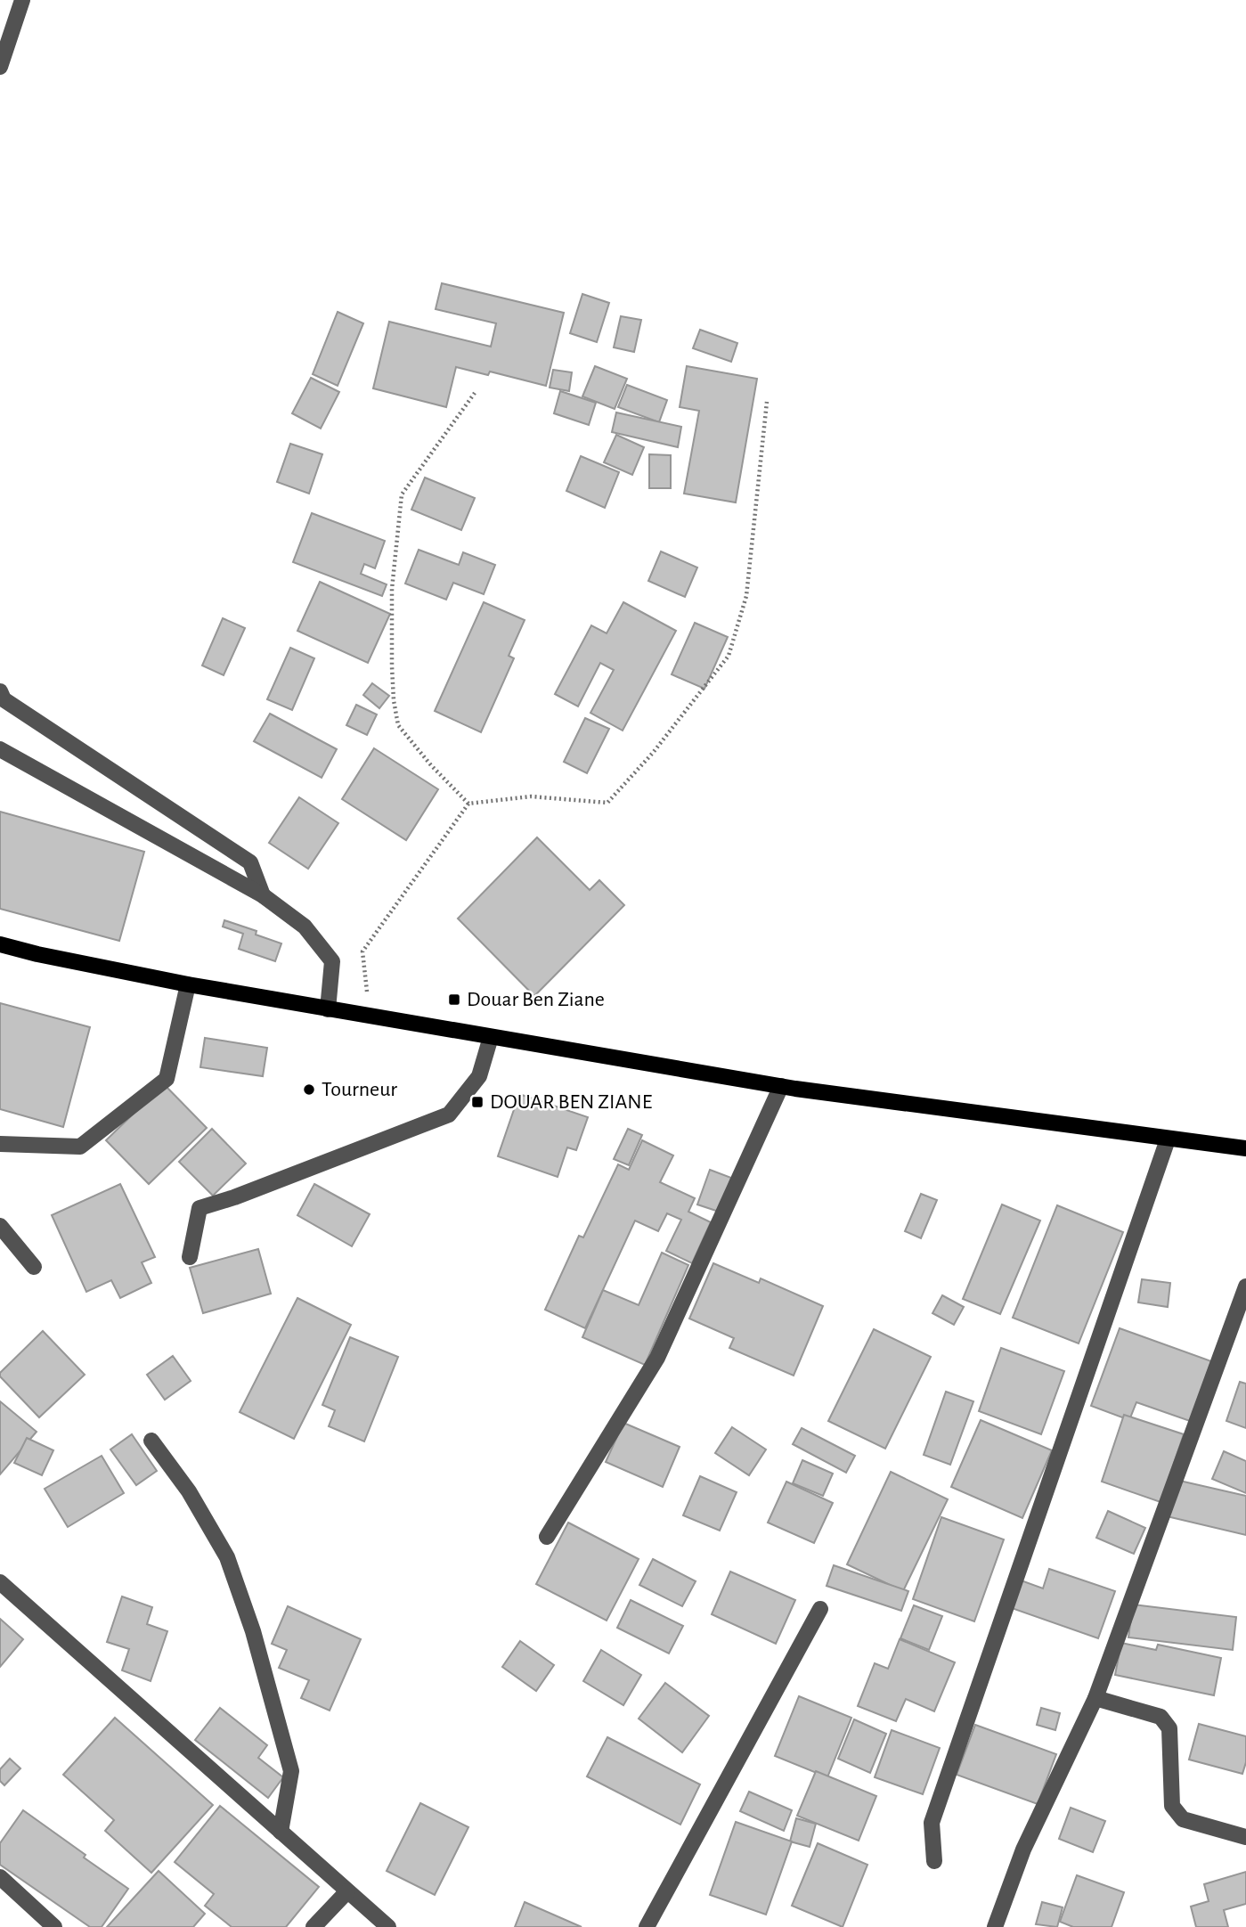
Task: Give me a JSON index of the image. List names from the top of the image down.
{
  "places": {
    "transit": ["Douar Ben Ziane", "DOUAR BEN ZIANE"],
    "other": ["Tourneur"]
  }
}
